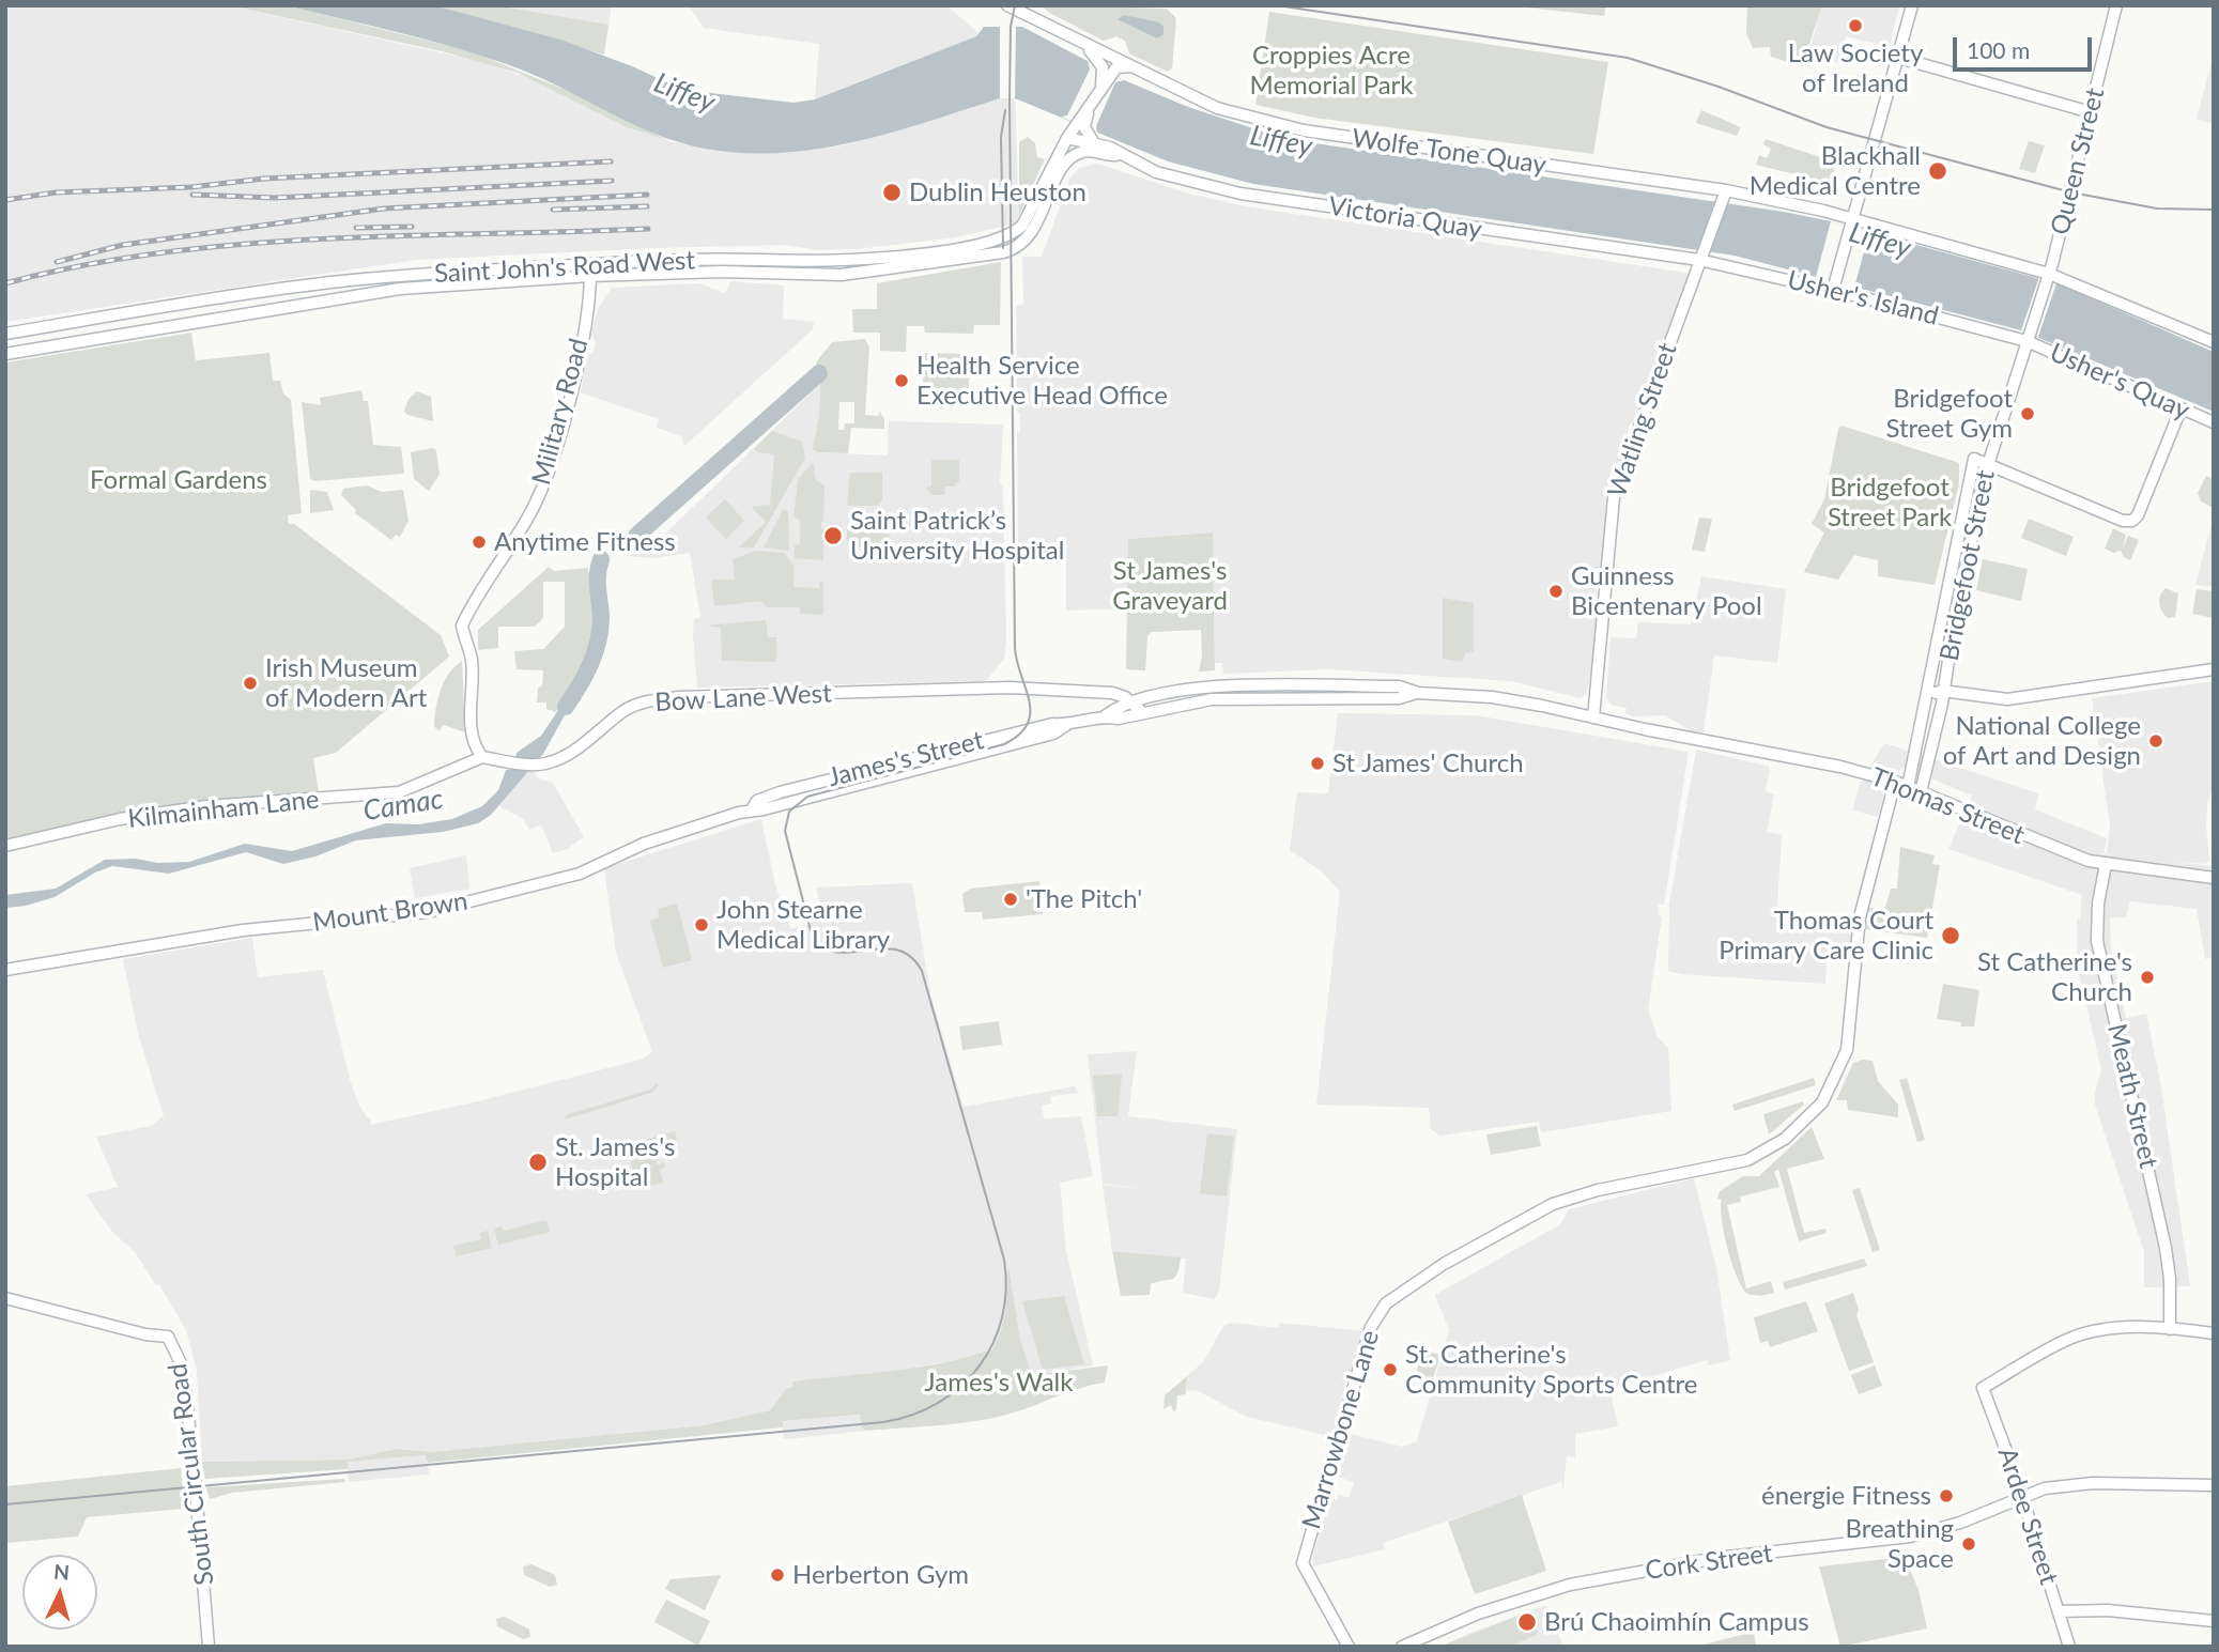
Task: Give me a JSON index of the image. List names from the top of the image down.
{
  "streets": {
    "main road": [
      "Wolfe Tone Quay",
      "Queen Street",
      "Victoria Quay",
      "Saint John's Road West",
      "Usher's Island",
      "Usher's Quay",
      "Military Road",
      "Watling Street",
      "Bridgefoot Street",
      "Bow Lane West",
      "James's Street",
      "Thomas Street",
      "Kilmainham Lane",
      "Mount Brown",
      "Meath Street",
      "Marrowbone Lane",
      "South Circular Road",
      "Ardee Street",
      "Cork Street"
    ]
  },
  "crossings": [
    ["Wolfe Tone Quay", "Queen Street"],
    ["Wolfe Tone Quay", "Saint John's Road West"],
    ["Wolfe Tone Quay", "Watling Street"],
    ["Queen Street", "Usher's Island"],
    ["Queen Street", "Usher's Quay"],
    ["Queen Street", "Bridgefoot Street"],
    ["Victoria Quay", "Saint John's Road West"],
    ["Victoria Quay", "Usher's Island"],
    ["Victoria Quay", "Watling Street"],
    ["Saint John's Road West", "Military Road"],
    ["Usher's Island", "Usher's Quay"],
    ["Usher's Island", "Watling Street"],
    ["Usher's Island", "Bridgefoot Street"],
    ["Usher's Quay", "Bridgefoot Street"],
    ["Military Road", "Bow Lane West"],
    ["Military Road", "Kilmainham Lane"],
    ["Watling Street", "James's Street"],
    ["Watling Street", "Thomas Street"],
    ["Bridgefoot Street", "Thomas Street"],
    ["Bow Lane West", "James's Street"],
    ["Bow Lane West", "Kilmainham Lane"],
    ["James's Street", "Thomas Street"],
    ["James's Street", "Mount Brown"],
    ["Thomas Street", "Meath Street"],
    ["Thomas Street", "Marrowbone Lane"],
    ["Meath Street", "Ardee Street"],
    ["Ardee Street", "Cork Street"]
  ],
  "water": ["Liffey", "Camac"],
  "parks": [
    "Croppies Acre Memorial Park",
    "Formal Gardens",
    "Bridgefoot Street Park",
    "St James's Graveyard",
    "James's Walk"
  ],
  "places": [
    "Law Society of Ireland",
    "Blackhall Medical Centre",
    "Dublin Heuston",
    "Health Service Executive Head Office",
    "Bridgefoot Street Gym",
    "Saint Patrick’s University Hospital",
    "Anytime Fitness",
    "Guinness Bicentenary Pool",
    "Irish Museum of Modern Art",
    "National College of Art and Design",
    "St James' Church",
    "'The Pitch'",
    "John Stearne Medical Library",
    "Thomas Court Primary Care Clinic",
    "St Catherine's Church",
    "St. James's Hospital",
    "St. Catherine's Community Sports Centre",
    "énergie Fitness",
    "Breathing Space",
    "Herberton Gym",
    "Brú Chaoimhín Campus"
  ],
  "scale_bar": "100 m",
  "north": "top"
}
